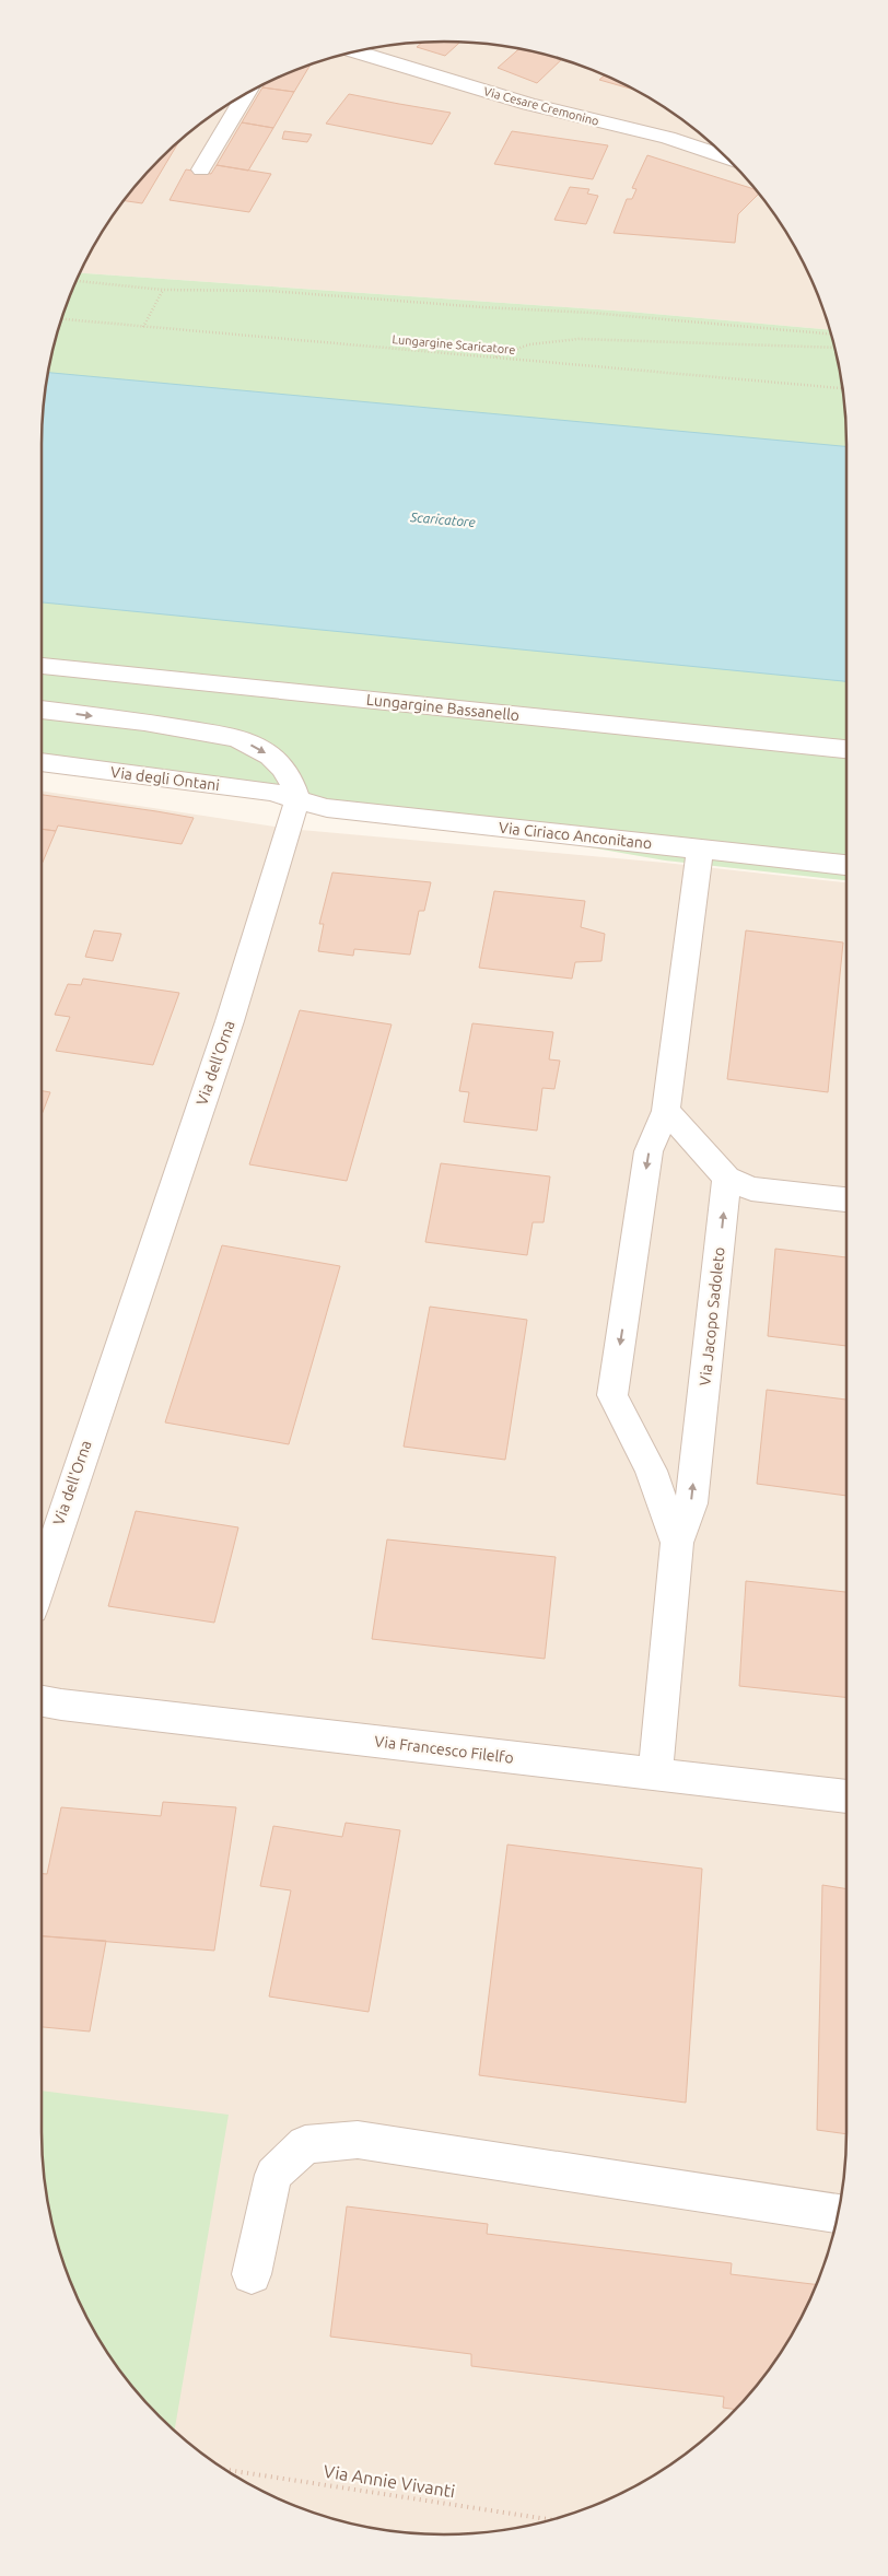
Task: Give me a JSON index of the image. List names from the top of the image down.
{
  "streets": {
    "street": [
      "Via Cesare Cremonino",
      "Lungargine Bassanello",
      "Via degli Ontani",
      "Via Ciriaco Anconitano",
      "Via dell'Orna",
      "Via Jacopo Sadoleto",
      "Via Francesco Filelfo"
    ],
    "path": ["Lungargine Scaricatore", "Via Annie Vivanti"]
  },
  "crossings": [
    ["Via degli Ontani", "Via Ciriaco Anconitano"],
    ["Via degli Ontani", "Via dell'Orna"],
    ["Via Ciriaco Anconitano", "Via dell'Orna"],
    ["Via Ciriaco Anconitano", "Via Jacopo Sadoleto"],
    ["Via Jacopo Sadoleto", "Via Francesco Filelfo"]
  ],
  "water": ["Scaricatore"]
}
